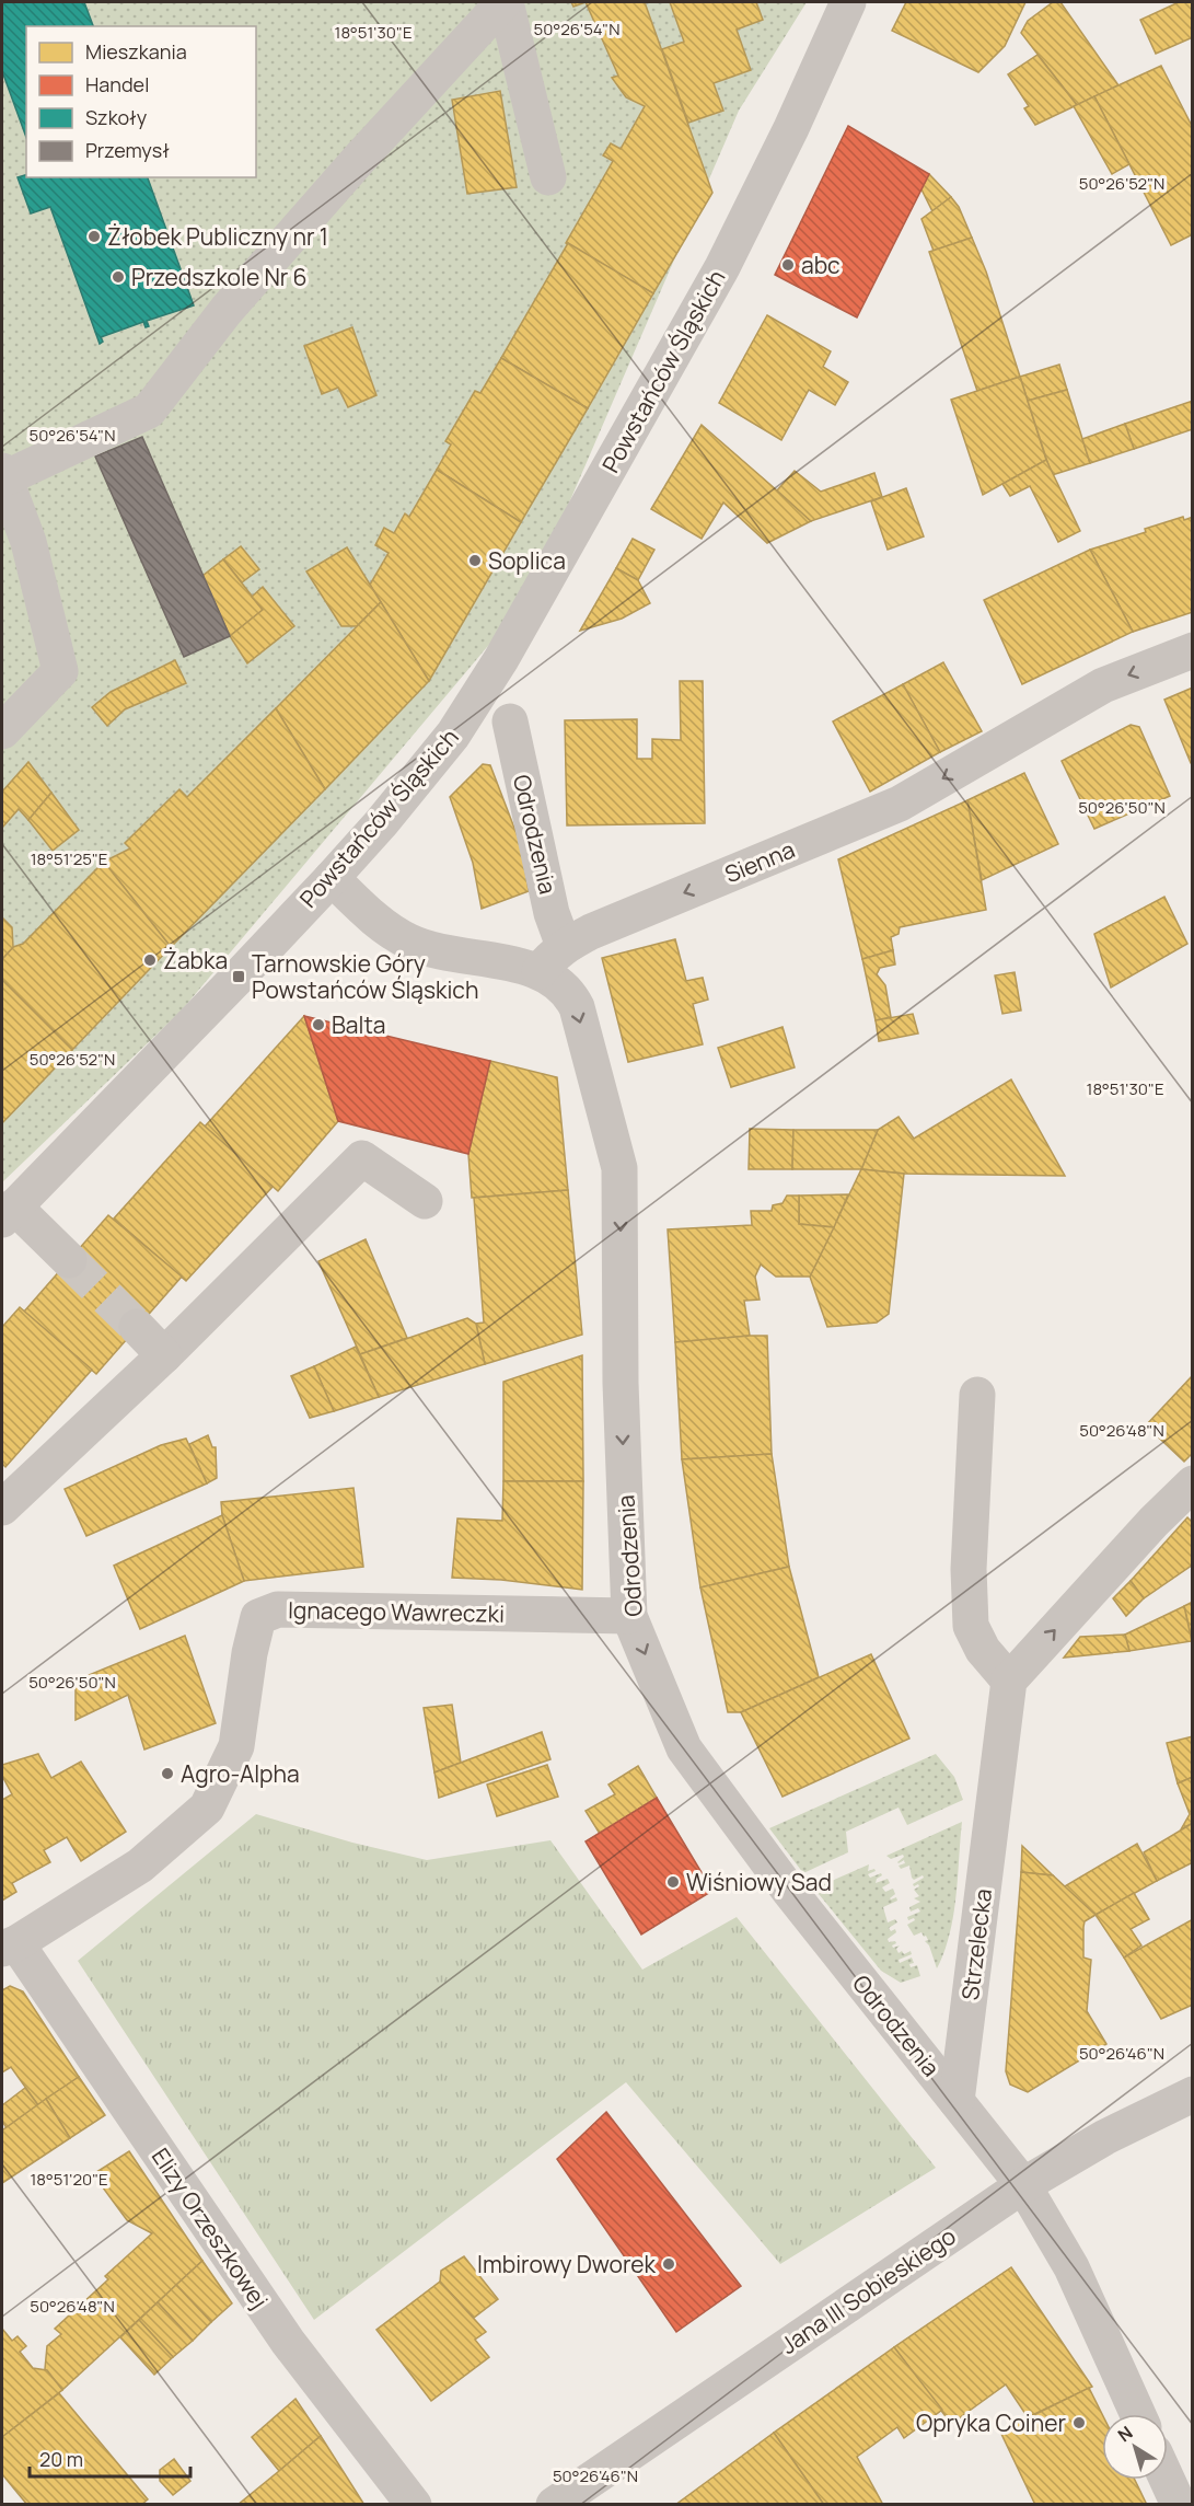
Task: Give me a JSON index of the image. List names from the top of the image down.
{
  "streets": {
    "street": [
      "Powstańców Śląskich",
      "Odrodzenia",
      "Sienna",
      "Ignacego Wawreczki",
      "Strzelecka",
      "Elizy Orzeszkowej",
      "Jana III Sobieskiego"
    ]
  },
  "crossings": [
    ["Odrodzenia", "Sienna"],
    ["Odrodzenia", "Ignacego Wawreczki"],
    ["Odrodzenia", "Strzelecka"],
    ["Ignacego Wawreczki", "Elizy Orzeszkowej"]
  ],
  "one_way": ["Odrodzenia", "Sienna"],
  "places": {
    "other": [
      "Żłobek Publiczny nr 1",
      "abc",
      "Przedszkole Nr 6",
      "Soplica",
      "Żabka",
      "Balta",
      "Agro-Alpha",
      "Wiśniowy Sad",
      "Imbirowy Dworek",
      "Opryka Coiner"
    ],
    "transit": ["Tarnowskie Góry Powstańców Śląskich"]
  },
  "legend": [
    "Mieszkania",
    "Handel",
    "Szkoły",
    "Przemysł"
  ],
  "scale_bar": "20 m",
  "north": "top left",
  "coordinates": [
    "50°26'54\"N",
    "18°51'30\"E",
    "50°26'52\"N",
    "50°26'50\"N",
    "18°51'25\"E",
    "50°26'48\"N",
    "50°26'46\"N",
    "18°51'20\"E"
  ]
}
